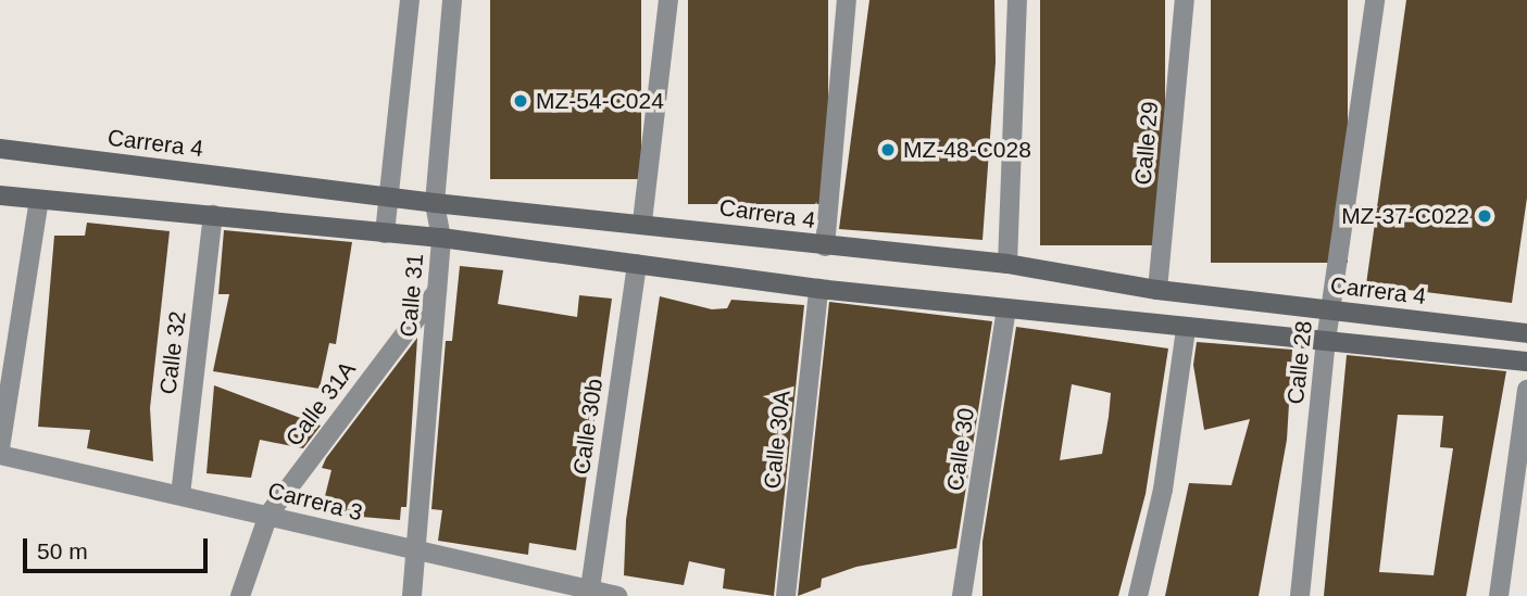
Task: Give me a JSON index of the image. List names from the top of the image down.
{
  "streets": {
    "main road": ["Carrera 4"],
    "street": [
      "Calle 29",
      "Calle 31",
      "Calle 32",
      "Calle 28",
      "Calle 31A",
      "Calle 30b",
      "Calle 30A",
      "Calle 30",
      "Carrera 3"
    ]
  },
  "crossings": [
    ["Carrera 4", "Calle 29"],
    ["Carrera 4", "Calle 31"],
    ["Carrera 4", "Calle 28"],
    ["Calle 31", "Calle 31A"],
    ["Calle 31", "Carrera 3"],
    ["Calle 32", "Carrera 3"],
    ["Calle 31A", "Carrera 3"],
    ["Calle 30b", "Carrera 3"]
  ],
  "places": ["MZ-54-C024", "MZ-48-C028", "MZ-37-C022"],
  "scale_bar": "50 m"
}
